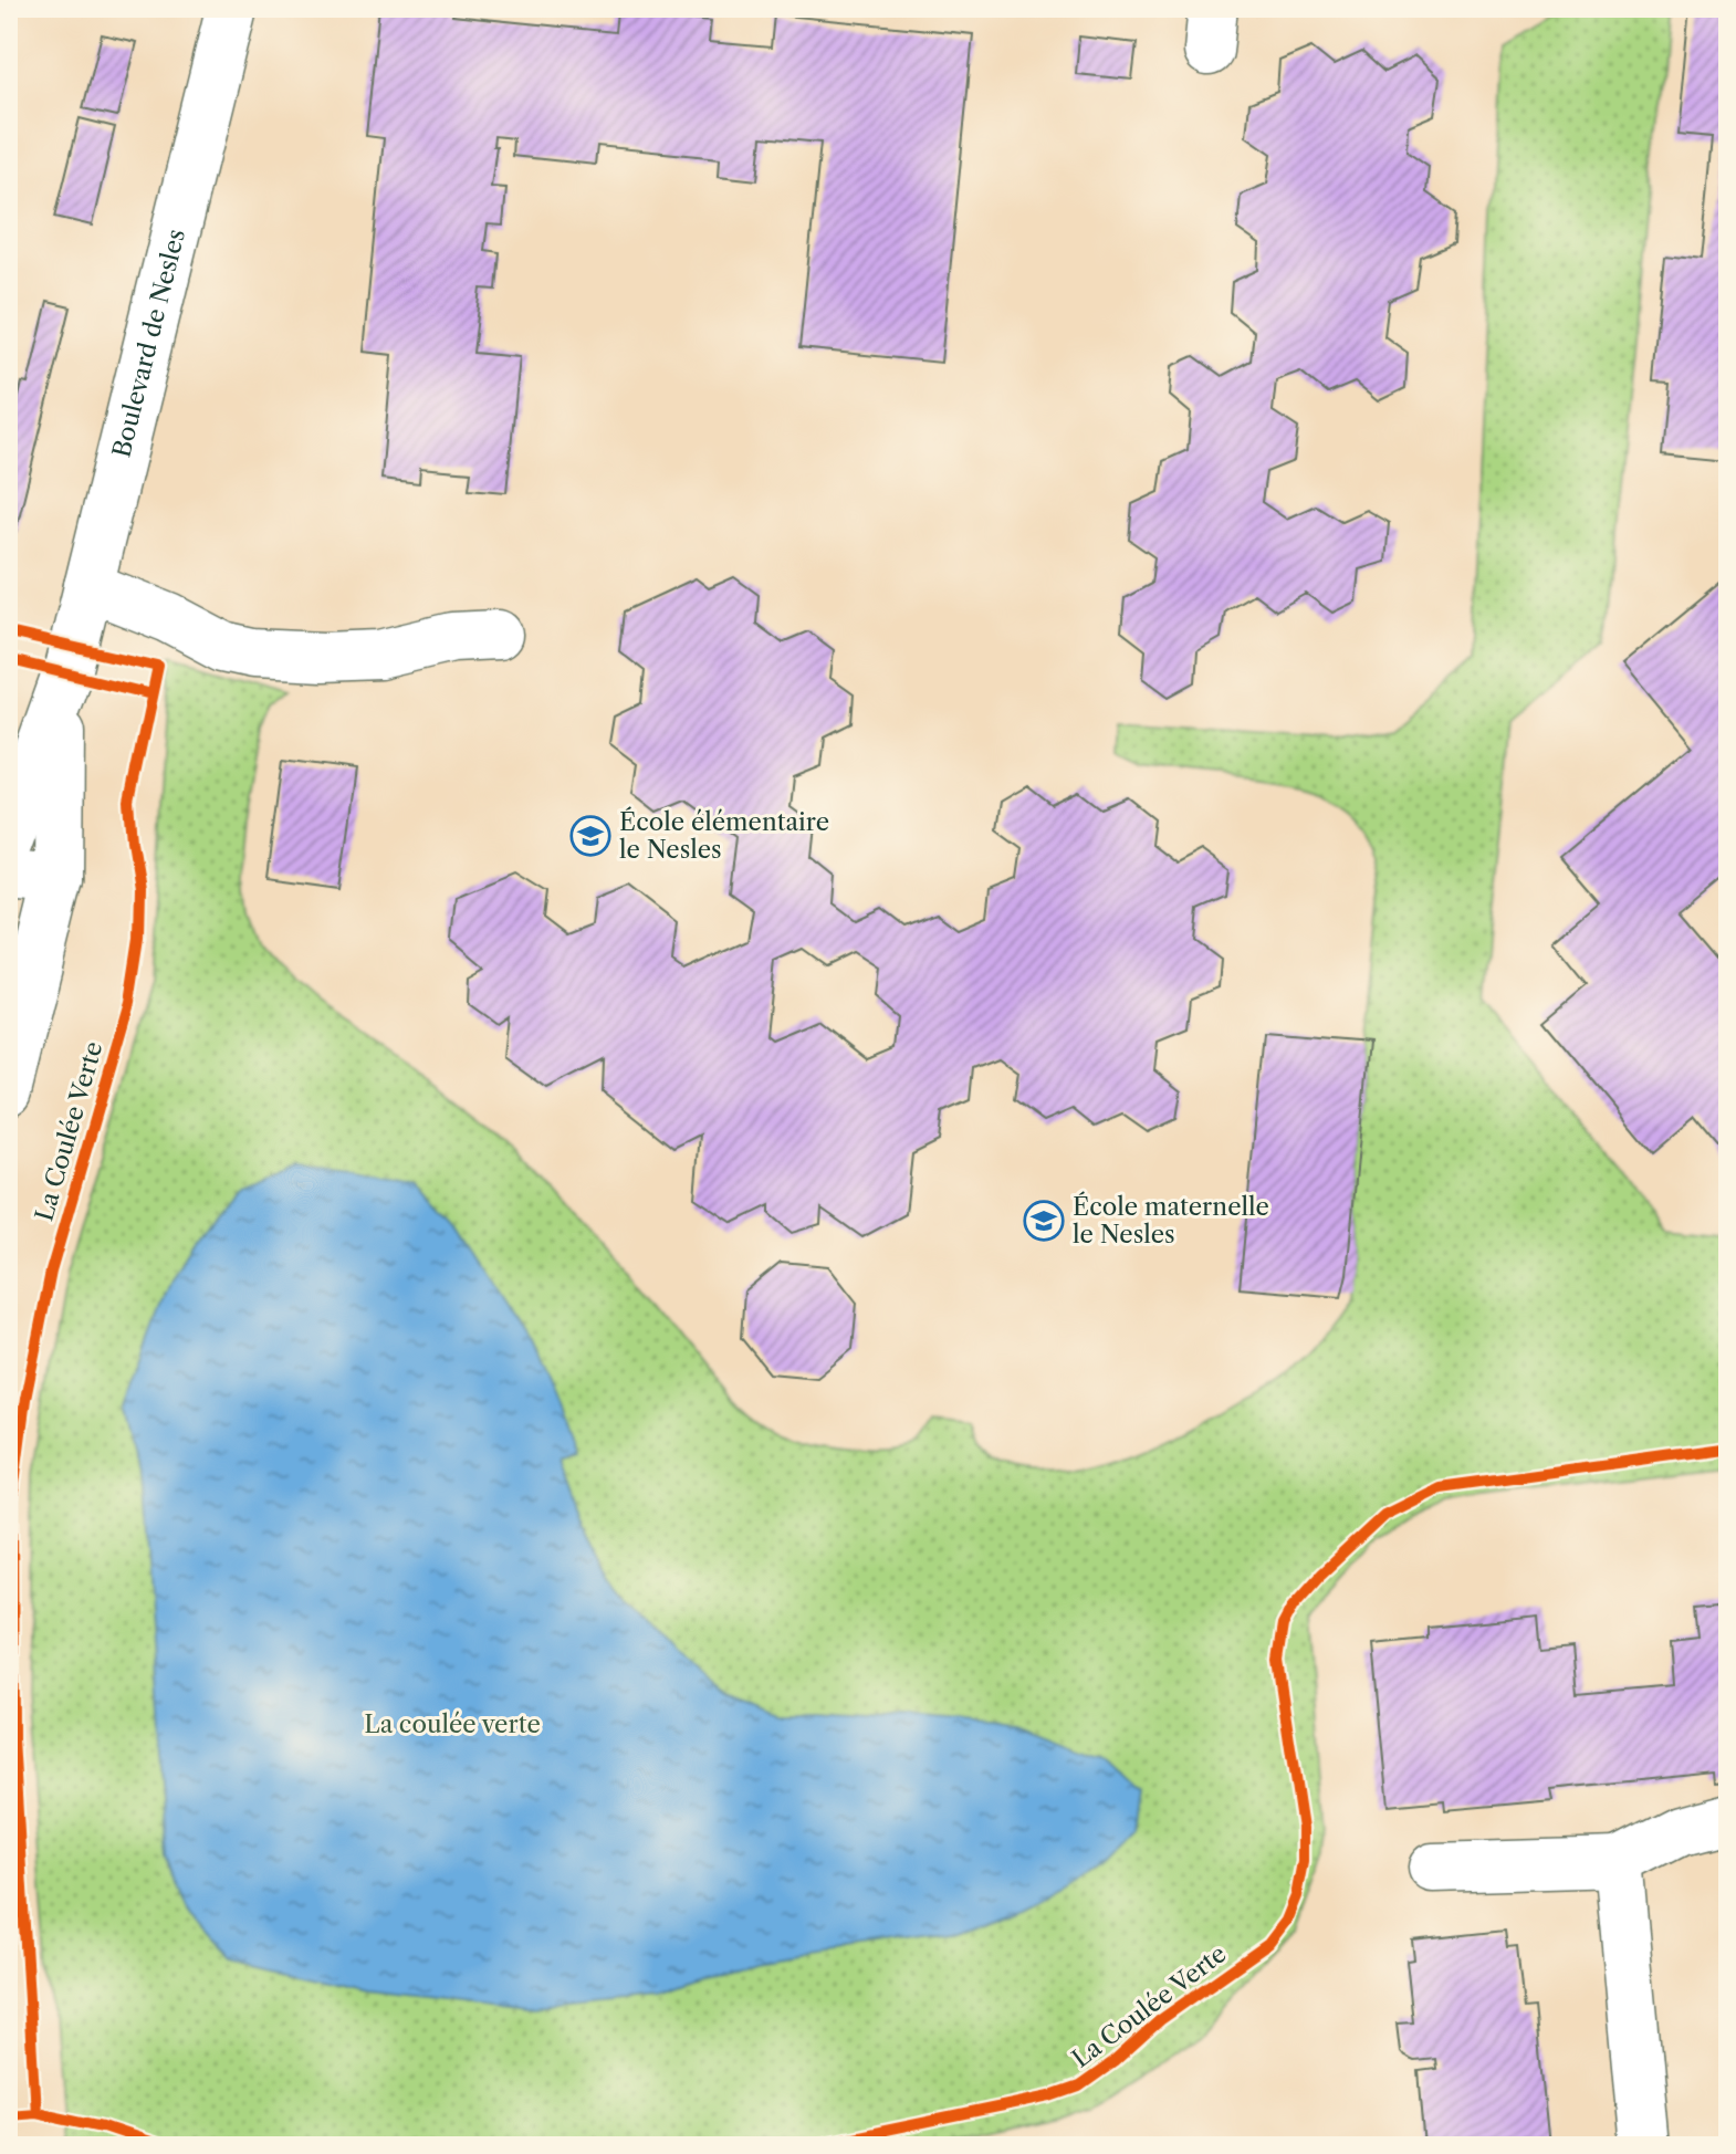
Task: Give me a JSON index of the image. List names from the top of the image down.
{
  "streets": {
    "street": ["Boulevard de Nesles"],
    "cycle path": ["La Coulée Verte"]
  },
  "parks": ["La coulée verte"],
  "places": {
    "school or university": ["École élémentaire le Nesles", "École maternelle le Nesles"]
  }
}
